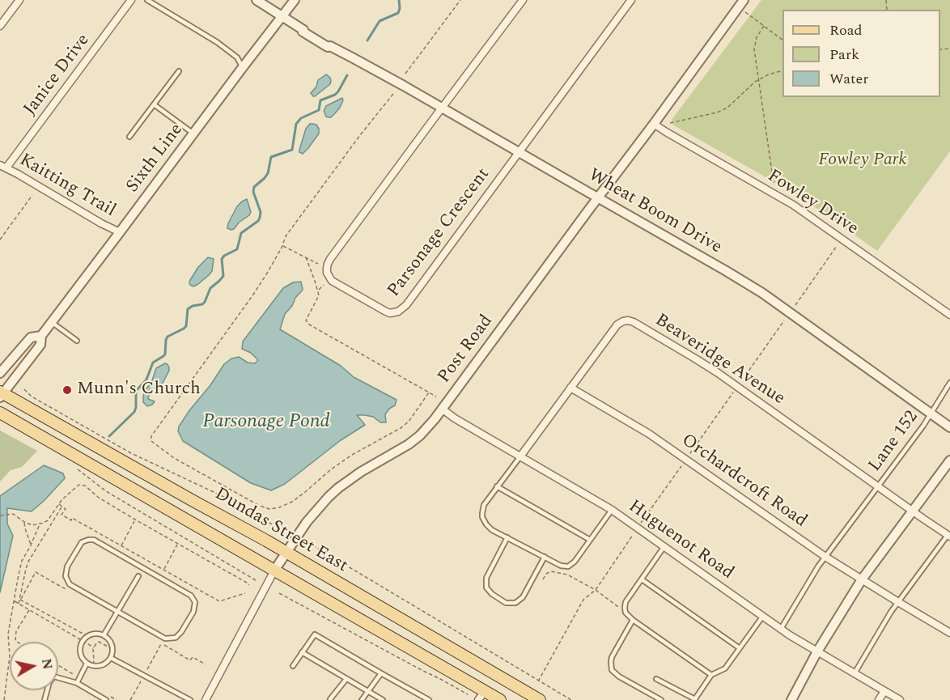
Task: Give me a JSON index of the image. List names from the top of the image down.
{
  "streets": {
    "main road": ["Dundas Street East"],
    "street": [
      "Janice Drive",
      "Sixth Line",
      "Kaitting Trail",
      "Fowley Drive",
      "Wheat Boom Drive",
      "Parsonage Crescent",
      "Post Road",
      "Beaveridge Avenue",
      "Orchardcroft Road",
      "Huguenot Road"
    ],
    "lane": ["Lane 152"]
  },
  "crossings": [
    ["Janice Drive", "Kaitting Trail"],
    ["Sixth Line", "Kaitting Trail"],
    ["Sixth Line", "Wheat Boom Drive"],
    ["Sixth Line", "Dundas Street East"],
    ["Fowley Drive", "Post Road"],
    ["Wheat Boom Drive", "Parsonage Crescent"],
    ["Wheat Boom Drive", "Post Road"],
    ["Wheat Boom Drive", "Lane 152"],
    ["Post Road", "Dundas Street East"],
    ["Post Road", "Huguenot Road"],
    ["Beaveridge Avenue", "Lane 152"],
    ["Beaveridge Avenue", "Orchardcroft Road"],
    ["Beaveridge Avenue", "Huguenot Road"],
    ["Lane 152", "Orchardcroft Road"],
    ["Lane 152", "Huguenot Road"]
  ],
  "water": ["Parsonage Pond"],
  "parks": ["Fowley Park"],
  "places": ["Munn's Church"],
  "legend": ["Road", "Park", "Water"],
  "north": "right"
}
